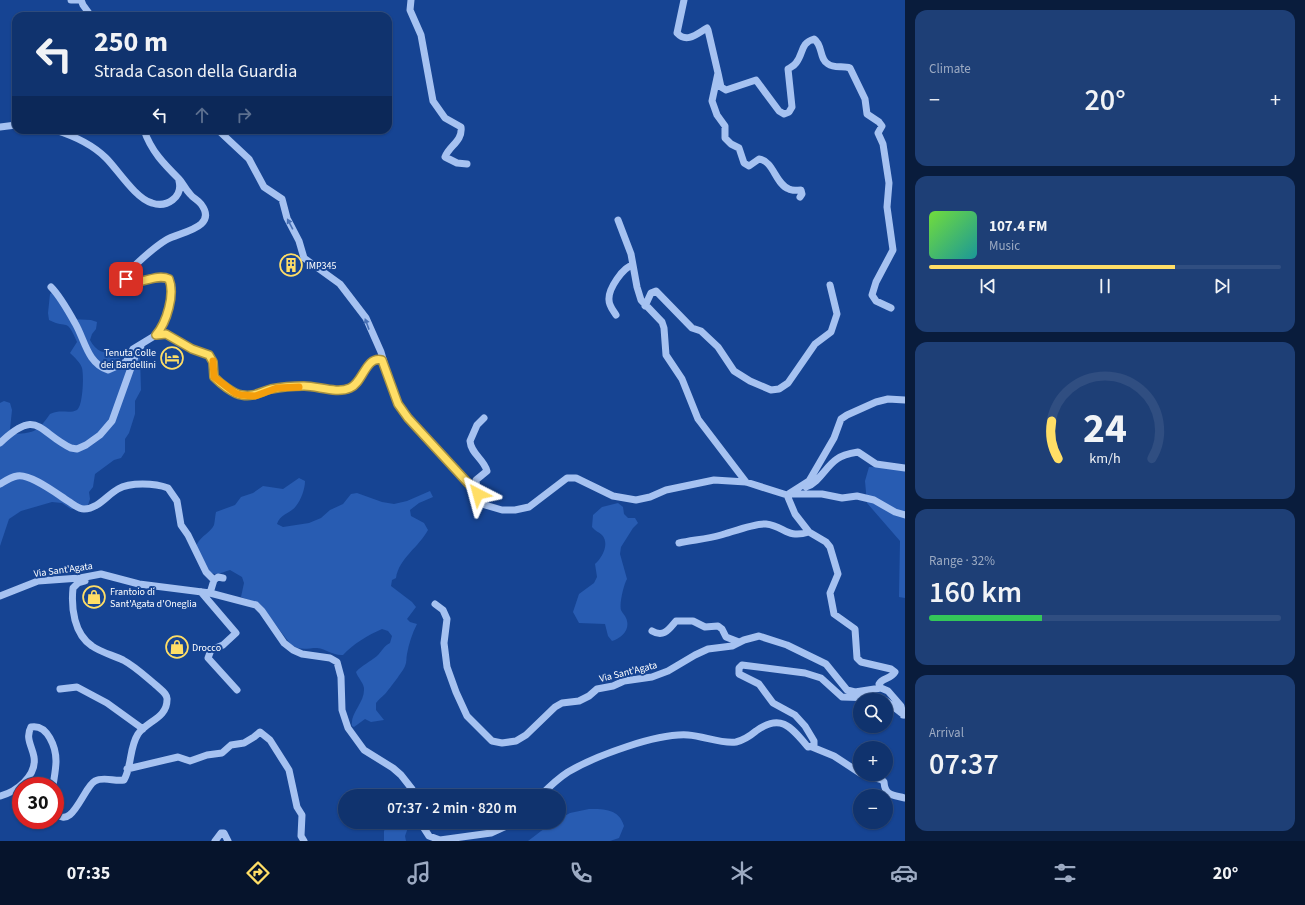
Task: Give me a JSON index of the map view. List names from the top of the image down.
{
  "streets": {
    "street": ["Via Sant'Agata"]
  },
  "places": {
    "building": ["IMP345"],
    "hotel": ["Tenuta Colle dei Bardellini"],
    "shop": ["Frantoio di Sant'Agata d'Oneglia", "Drocco"]
  },
  "page": {
    "tile": [
      "Climate",
      ["Range · 32%", "160 km"],
      ["Arrival", "07:37"]
    ],
    "turn": ["250 m", "Strada Cason della Guardia"],
    "heat": ["−", "20°", "+"],
    "song": ["107.4 FM", "Music"],
    "map_buttons": ["+", "−"],
    "limit": "30",
    "trip": "07:37 · 2 min · 820 m",
    "tabs": ["07:35", "20°"],
    "gauge": ["24", "km/h"]
  }
}
